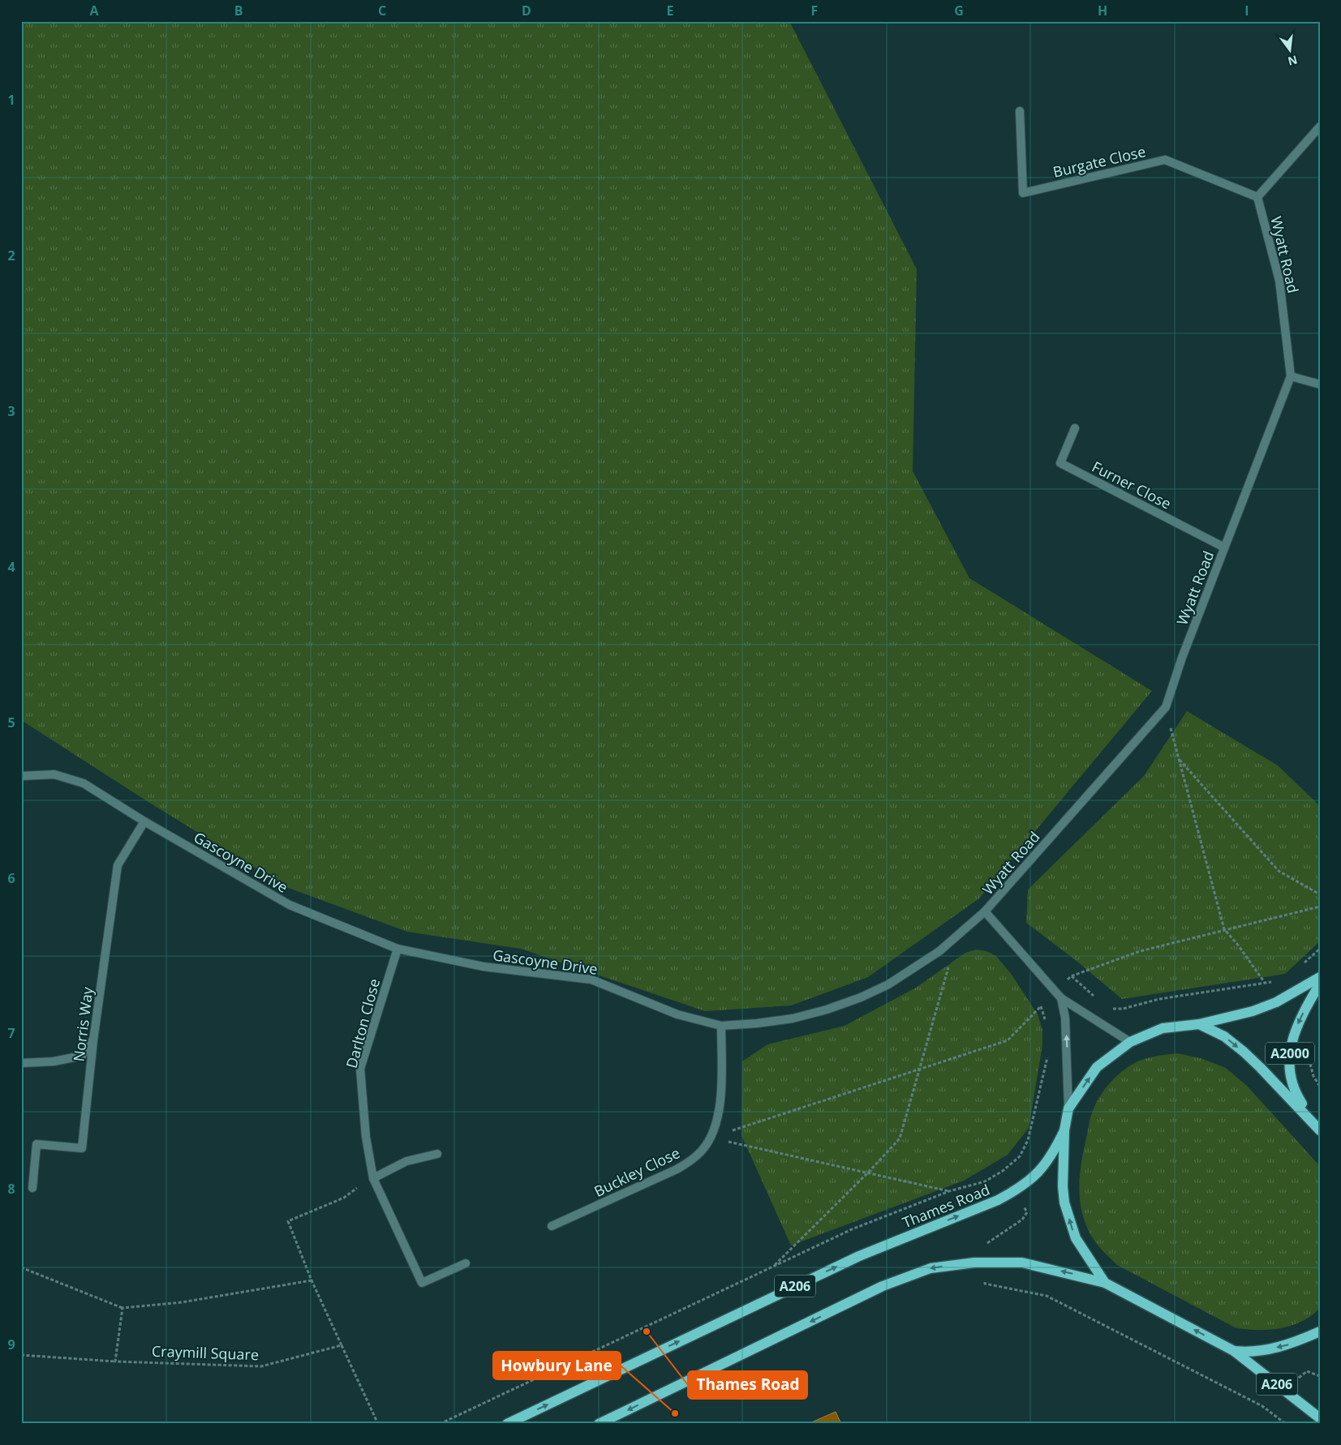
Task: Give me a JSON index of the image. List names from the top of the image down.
{
  "streets": {
    "main road": ["A2000", "Thames Road", "A206"],
    "street": [
      "Burgate Close",
      "Wyatt Road",
      "Furner Close",
      "Gascoyne Drive",
      "Darlton Close",
      "Norris Way",
      "Buckley Close"
    ],
    "path": ["Craymill Square"]
  },
  "crossings": [
    ["Burgate Close", "Wyatt Road"],
    ["Wyatt Road", "Furner Close"],
    ["Wyatt Road", "Gascoyne Drive"],
    ["Wyatt Road", "Thames Road"],
    ["Gascoyne Drive", "Darlton Close"],
    ["Gascoyne Drive", "Norris Way"],
    ["Gascoyne Drive", "Buckley Close"],
    ["Thames Road", "A206"]
  ],
  "places": ["Thames Road", "Howbury Lane"],
  "north": "bottom",
  "grid": {
    "columns": [
      "A",
      "B",
      "C",
      "D",
      "E",
      "F",
      "G",
      "H",
      "I"
    ],
    "rows": [
      "1",
      "2",
      "3",
      "4",
      "5",
      "6",
      "7",
      "8",
      "9"
    ]
  }
}
